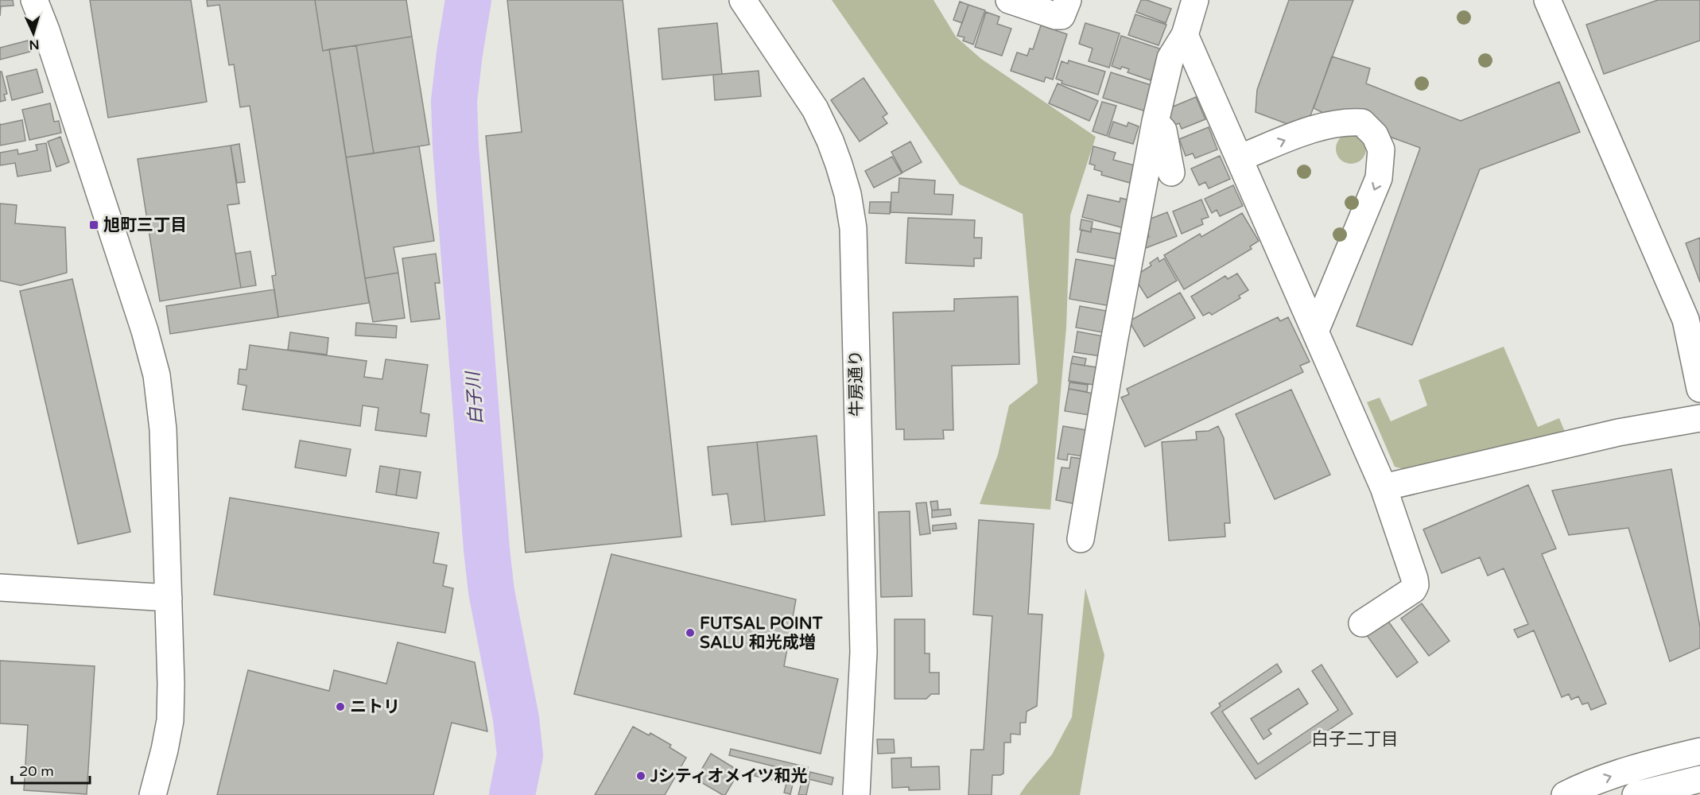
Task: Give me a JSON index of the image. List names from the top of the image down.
{
  "streets": {
    "main road": ["牛房通り"]
  },
  "districts": ["白子二丁目"],
  "water": ["白子川"],
  "places": {
    "transit": ["旭町三丁目"],
    "other": ["FUTSAL POINT SALU 和光成増", "ニトリ", "Jシティオメイツ和光"]
  },
  "scale_bar": "20 m",
  "north": "bottom"
}
